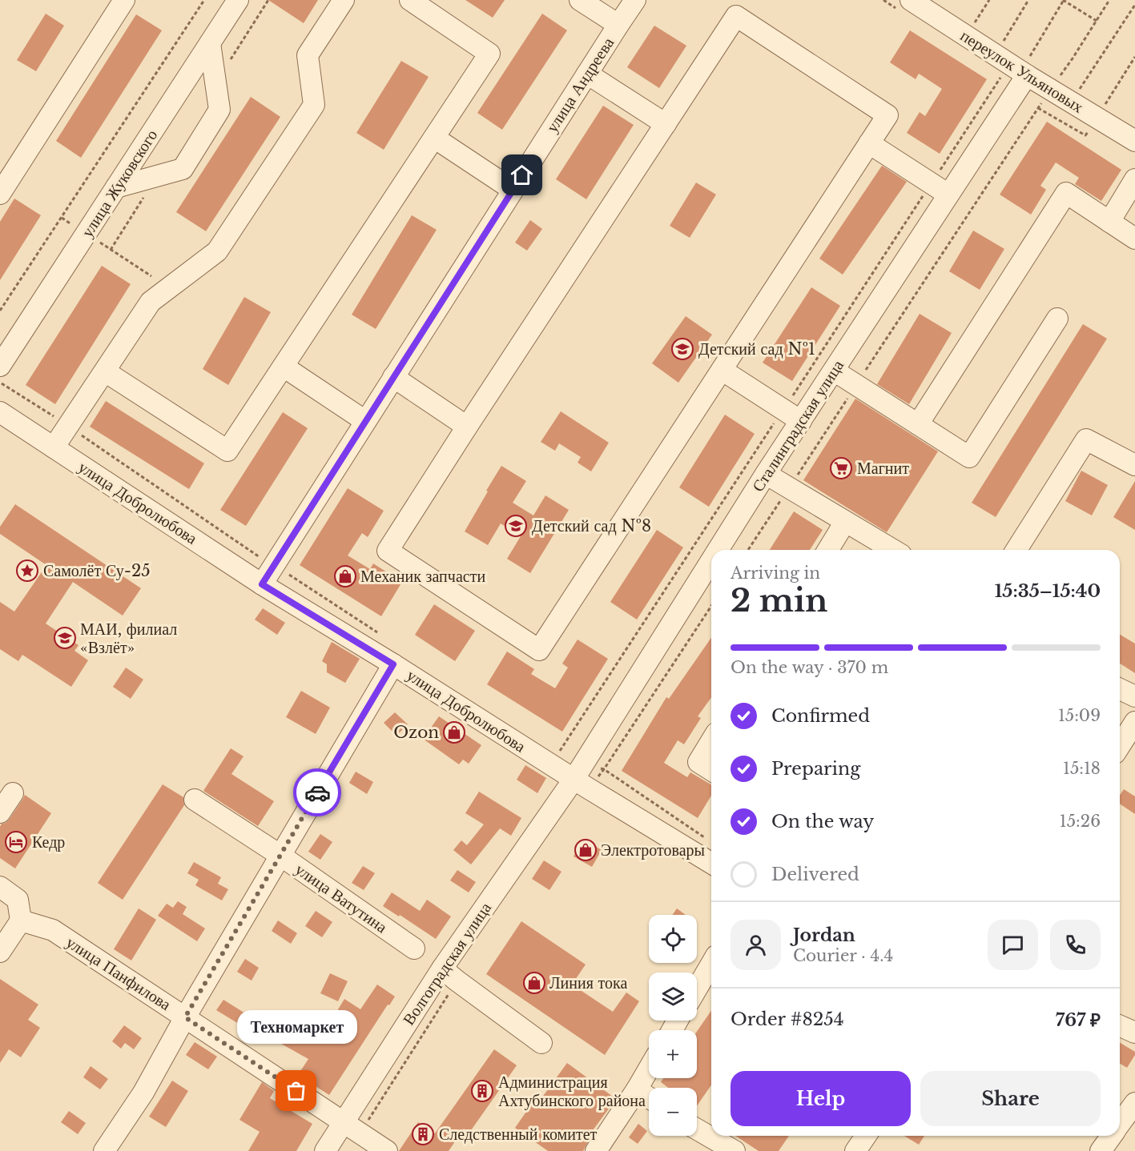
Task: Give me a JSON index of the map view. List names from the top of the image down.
{
  "streets": {
    "street": [
      "переулок Ульяновых",
      "улица Андреева",
      "улица Жуковского",
      "Сталинградская улица",
      "улица Добролюбова",
      "улица Ватутина",
      "Волгоградская улица",
      "улица Панфилова"
    ]
  },
  "crossings": [
    ["переулок Ульяновых", "Сталинградская улица"],
    ["улица Андреева", "улица Добролюбова"],
    ["Сталинградская улица", "улица Добролюбова"],
    ["Сталинградская улица", "Волгоградская улица"],
    ["улица Добролюбова", "Волгоградская улица"],
    ["Волгоградская улица", "улица Панфилова"]
  ],
  "places": {
    "school or university": ["Детский сад №1", "Детский сад №8", "МАИ, филиал «Взлёт»"],
    "supermarket": ["Магнит"],
    "place": ["Самолёт Су-25"],
    "shop": [
      "Механик запчасти",
      "Ozon",
      "Электротовары",
      "Линия тока"
    ],
    "hotel": ["Кедр"],
    "other": ["Техномаркет"],
    "building": ["Администрация Ахтубинского района", "Следственный комитет"]
  },
  "page": {
    "heading": ["2 min", "Arriving in", "15:35–15:40"],
    "panel": [
      "Jordan",
      "Courier · 4.4",
      "Order #8254",
      "767 ₽"
    ],
    "bar": "On the way · 370 m",
    "list": [
      ["Confirmed", "15:09"],
      ["Preparing", "15:18"],
      ["On the way", "15:26"],
      "Delivered"
    ],
    "map_buttons": ["+", "−"],
    "bubble": "Техномаркет",
    "buttons": ["Help", "Share"]
  }
}
